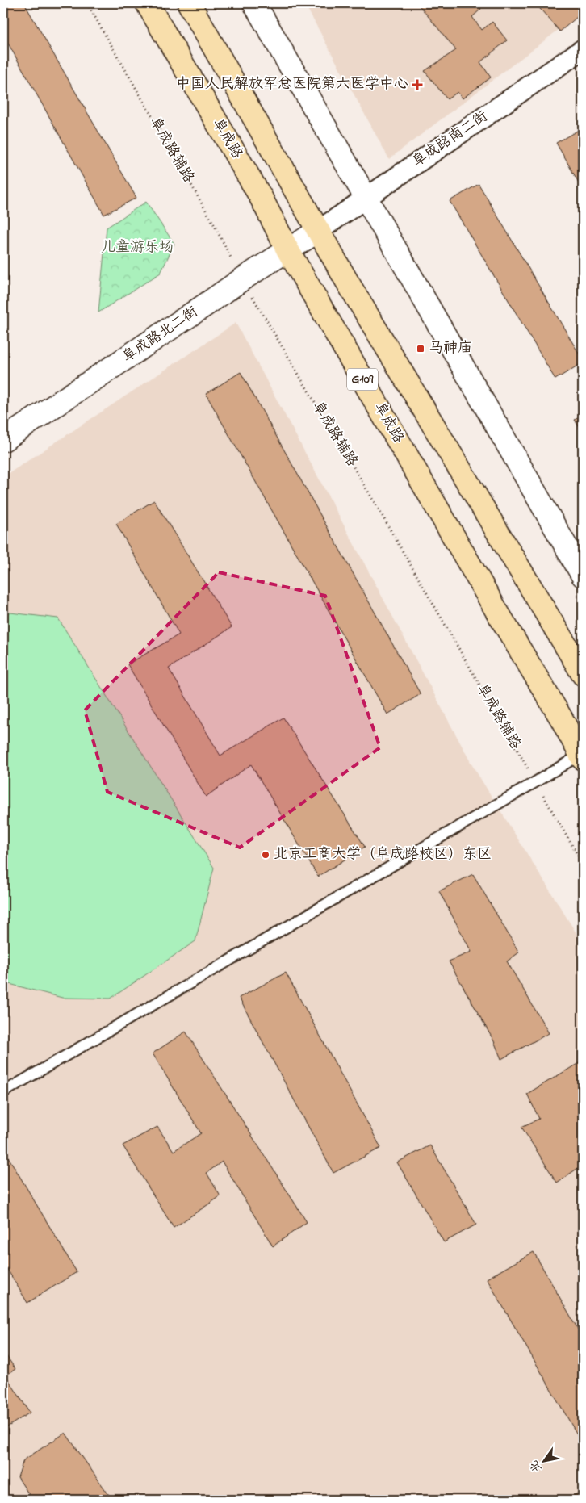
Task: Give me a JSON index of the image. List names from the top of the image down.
{
  "streets": {
    "highway": ["阜成路", "G109"],
    "street": ["阜成路南二街", "阜成路北二街"],
    "path": ["阜成路辅路"]
  },
  "crossings": [
    ["阜成路", "阜成路北二街"],
    ["阜成路南二街", "阜成路北二街"],
    ["阜成路南二街", "G109"],
    ["阜成路辅路", "阜成路北二街"],
    ["阜成路北二街", "G109"]
  ],
  "parks": ["儿童游乐场"],
  "places": {
    "health": ["中国人民解放军总医院第六医学中心"],
    "transit": ["马神庙"],
    "other": ["北京工商大学（阜成路校区）东区"]
  },
  "north": "bottom left"
}
